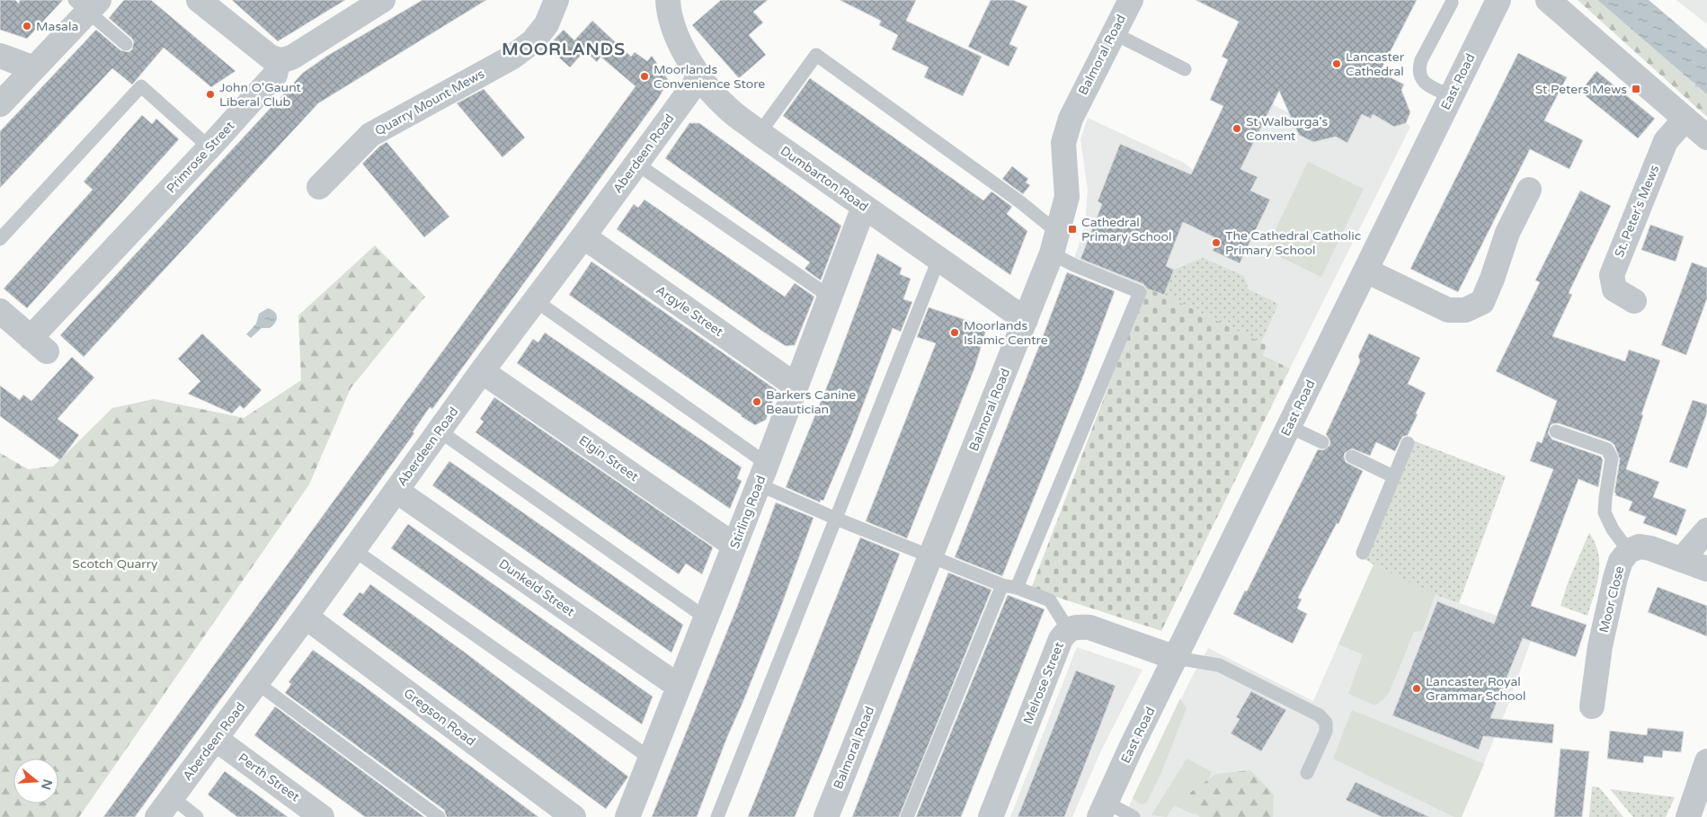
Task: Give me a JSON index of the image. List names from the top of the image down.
{
  "streets": {
    "street": [
      "Balmoral Road",
      "East Road",
      "Quarry Mount Mews",
      "Aberdeen Road",
      "Primrose Street",
      "Dumbarton Road",
      "St. Peter's Mews",
      "Argyle Street",
      "Elgin Street",
      "Stirling Road",
      "Dunkeld Street",
      "Moor Close",
      "Melrose Street",
      "Gregson Road",
      "Perth Street"
    ]
  },
  "crossings": [
    ["Balmoral Road", "Dumbarton Road"],
    ["East Road", "Melrose Street"],
    ["Aberdeen Road", "Dumbarton Road"],
    ["Aberdeen Road", "Argyle Street"],
    ["Aberdeen Road", "Elgin Street"],
    ["Aberdeen Road", "Dunkeld Street"],
    ["Aberdeen Road", "Gregson Road"],
    ["Aberdeen Road", "Perth Street"],
    ["Dumbarton Road", "Stirling Road"],
    ["Argyle Street", "Stirling Road"],
    ["Elgin Street", "Stirling Road"],
    ["Stirling Road", "Dunkeld Street"]
  ],
  "districts": ["MOORLANDS"],
  "parks": ["Scotch Quarry"],
  "places": {
    "other": [
      "Masala",
      "Lancaster Cathedral",
      "Moorlands Convenience Store",
      "John O'Gaunt Liberal Club",
      "St Walburga's Convent",
      "The Cathedral Catholic Primary School",
      "Moorlands Islamic Centre",
      "Barkers Canine Beautician",
      "Lancaster Royal Grammar School"
    ],
    "transit": ["St Peters Mews", "Cathedral Primary School"]
  },
  "north": "right"
}
